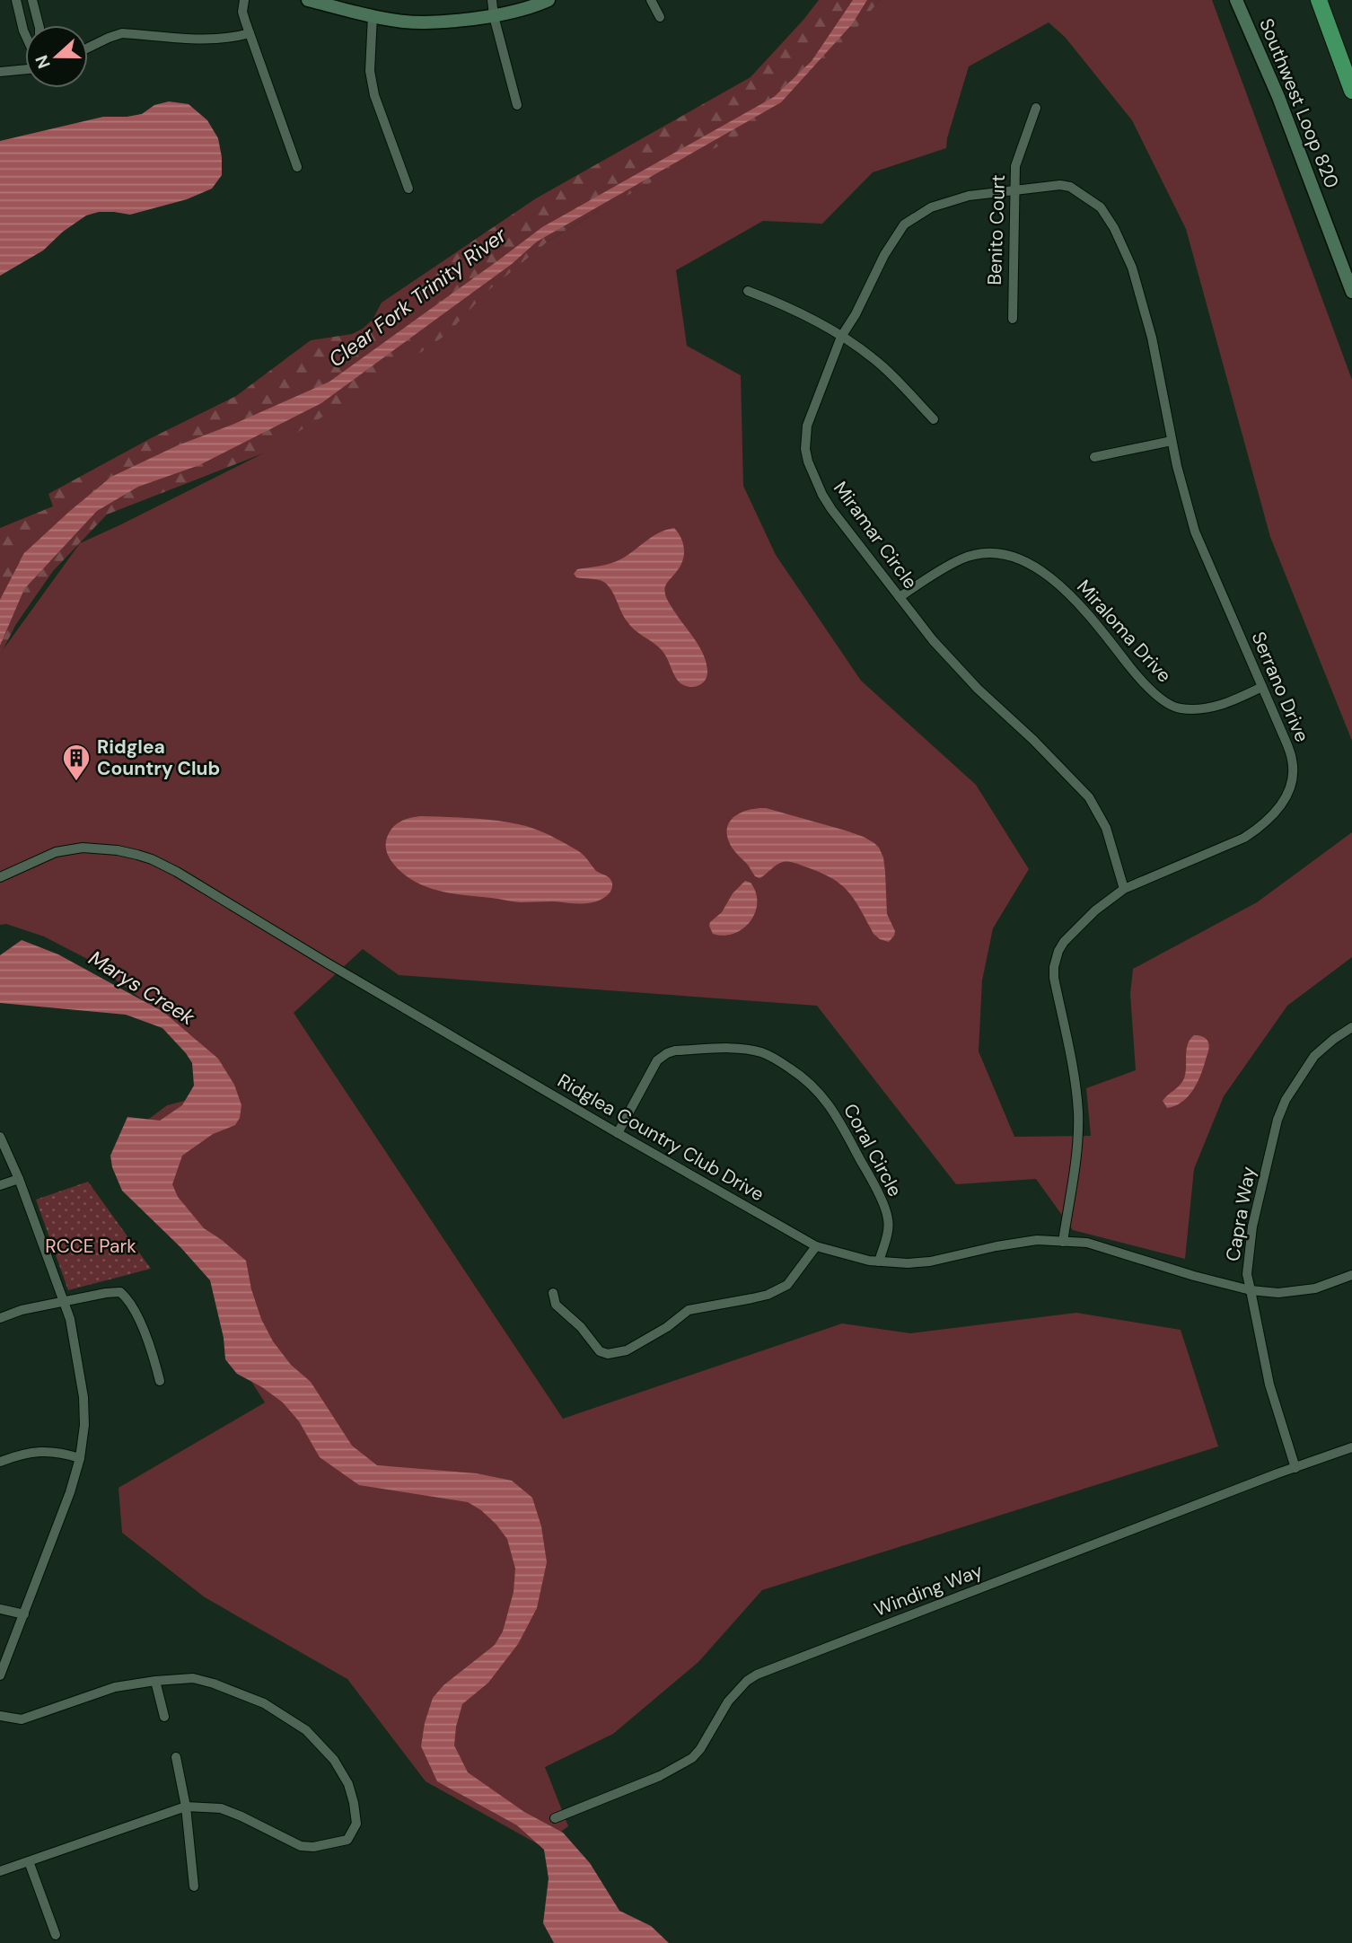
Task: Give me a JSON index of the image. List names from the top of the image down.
{
  "streets": {
    "street": [
      "Southwest Loop 820",
      "Benito Court",
      "Miramar Circle",
      "Miraloma Drive",
      "Serrano Drive",
      "Ridglea Country Club Drive",
      "Coral Circle",
      "Capra Way",
      "Winding Way"
    ]
  },
  "crossings": [
    ["Benito Court", "Miramar Circle"],
    ["Benito Court", "Serrano Drive"],
    ["Miramar Circle", "Miraloma Drive"],
    ["Miramar Circle", "Serrano Drive"],
    ["Miraloma Drive", "Serrano Drive"],
    ["Serrano Drive", "Ridglea Country Club Drive"],
    ["Ridglea Country Club Drive", "Coral Circle"],
    ["Ridglea Country Club Drive", "Capra Way"],
    ["Capra Way", "Winding Way"]
  ],
  "water": ["Clear Fork Trinity River", "Marys Creek"],
  "parks": ["RCCE Park"],
  "places": {
    "building": ["Ridglea Country Club"]
  },
  "north": "left"
}
